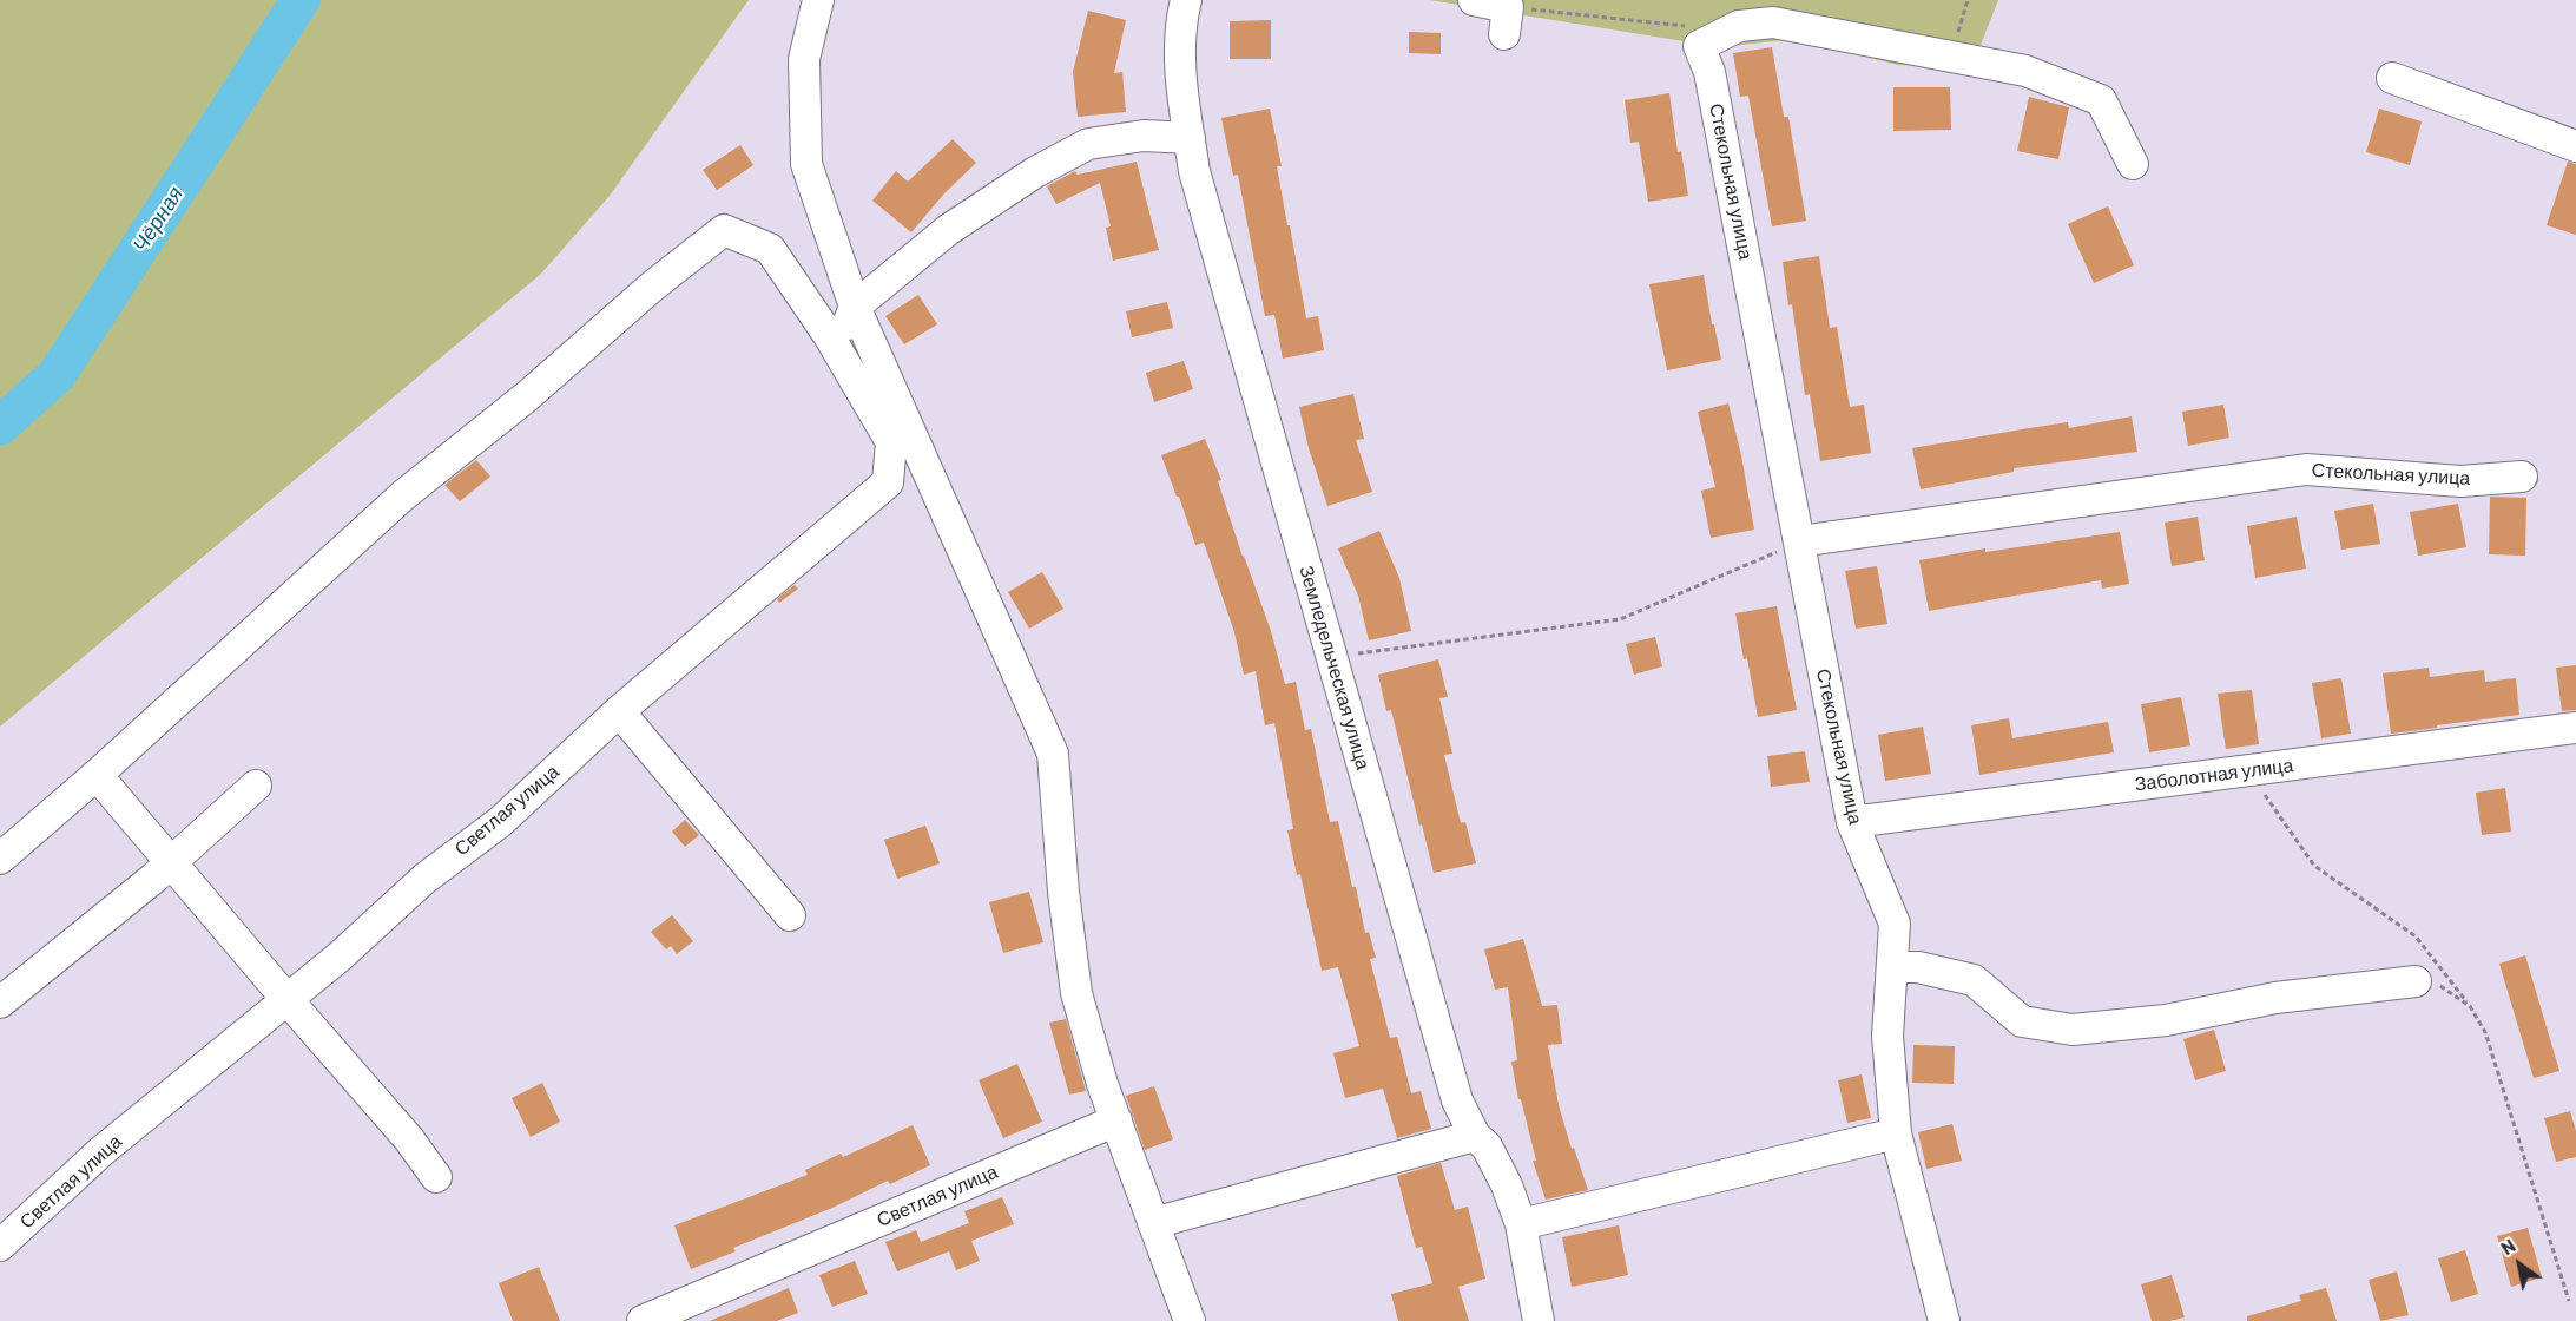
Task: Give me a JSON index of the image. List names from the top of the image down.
{
  "streets": {
    "street": [
      "Стекольная улица",
      "Земледельческая улица",
      "Заболотная улица",
      "Светлая улица"
    ]
  },
  "crossings": [
    ["Стекольная улица", "Заболотная улица"]
  ],
  "water": ["Чёрная"],
  "north": "top left"
}
